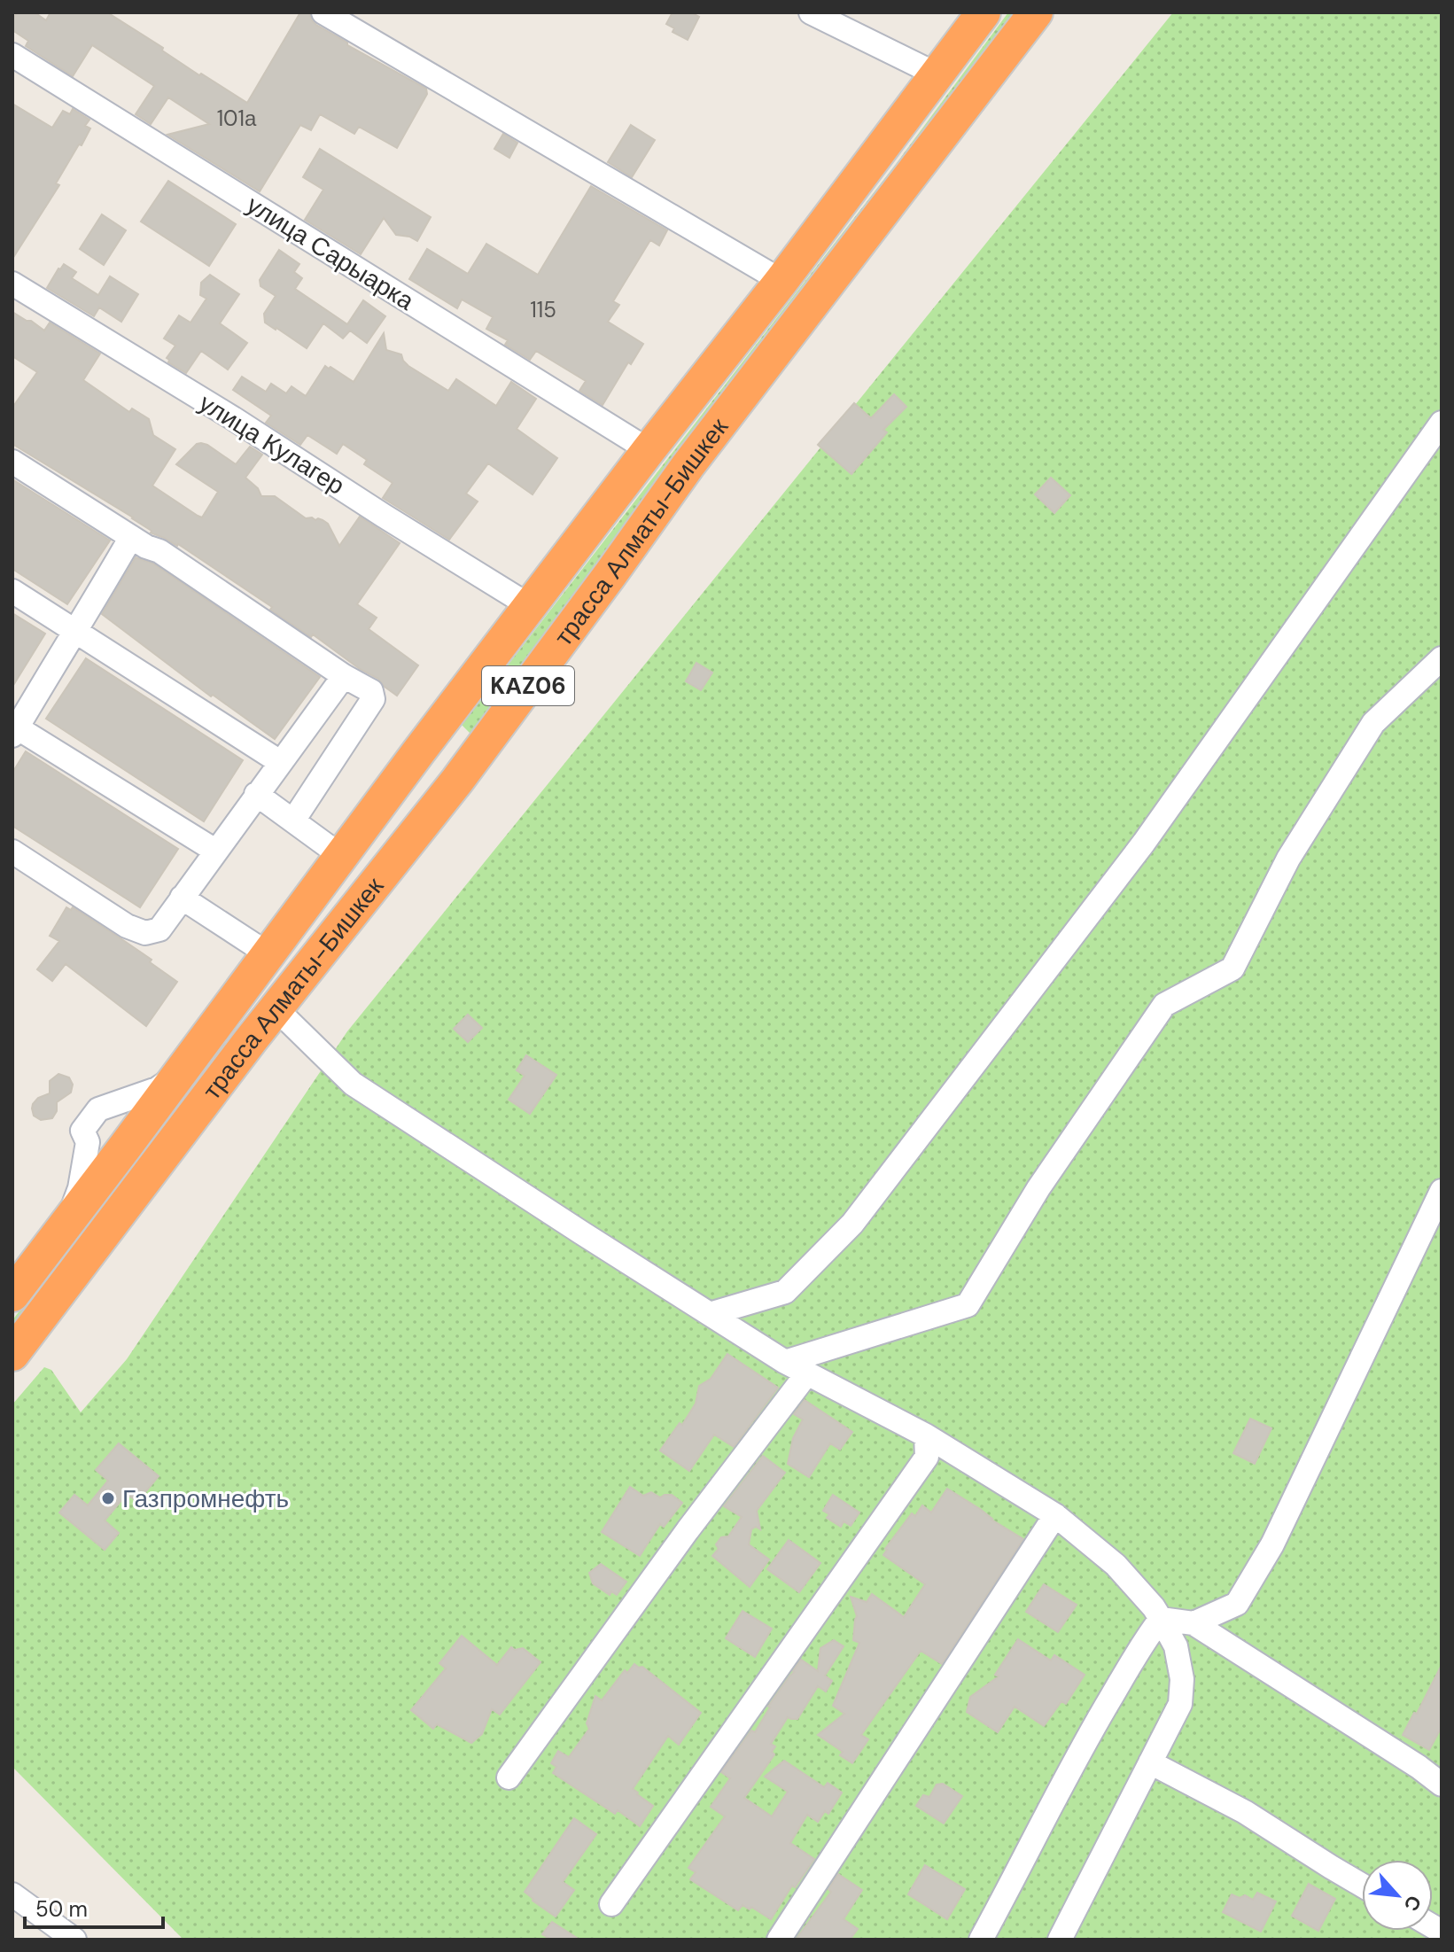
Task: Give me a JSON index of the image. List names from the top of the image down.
{
  "streets": {
    "highway": ["трасса Алматы-Бишкек", "KАZ06"],
    "street": ["улица Сарыарка", "улица Кулагер"]
  },
  "crossings": [
    ["улица Сарыарка", "трасса Алматы-Бишкек"],
    ["улица Кулагер", "трасса Алматы-Бишкек"]
  ],
  "places": ["Газпромнефть"],
  "house_numbers": ["101а", "115"],
  "scale_bar": "50 m",
  "north": "bottom right"
}
